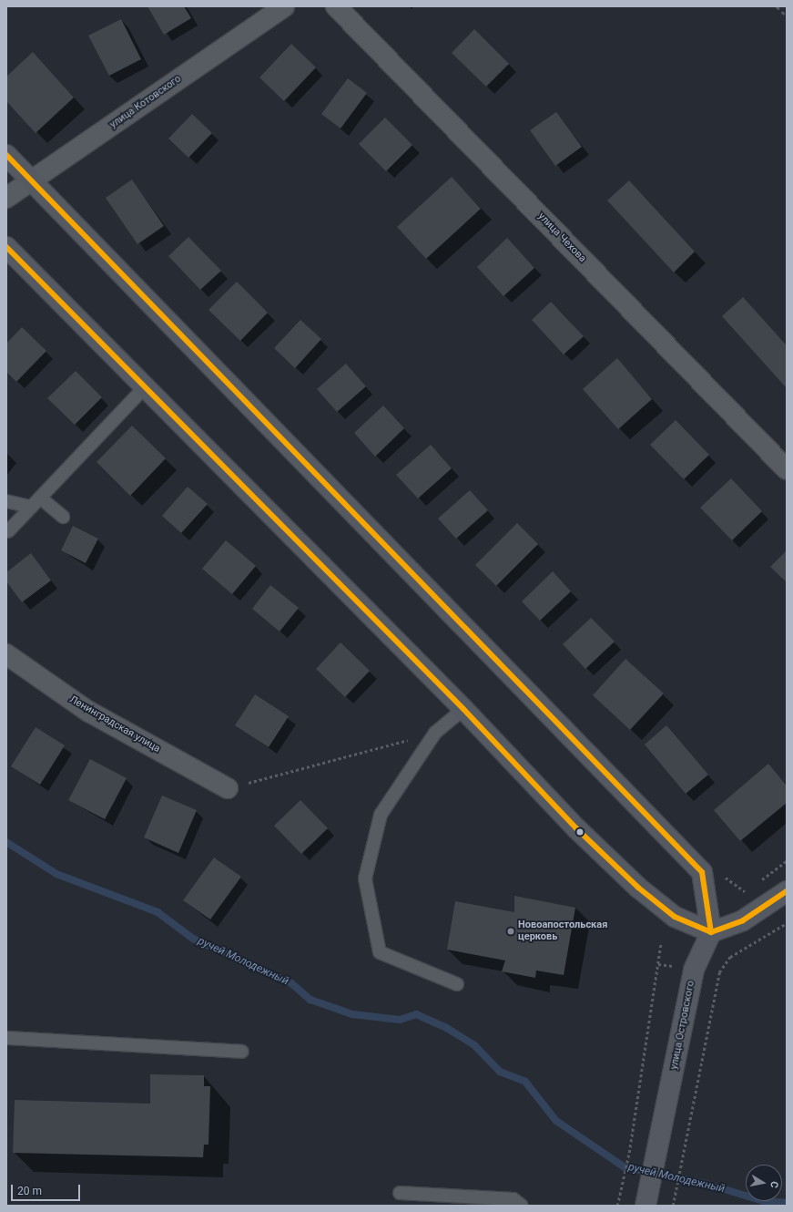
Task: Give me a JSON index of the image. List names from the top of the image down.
{
  "streets": {
    "main road": ["улица Островского"],
    "street": ["улица Котовского", "улица Чехова", "Ленинградская улица"]
  },
  "water": ["ручей Молодежный"],
  "places": ["Новоапостольская церковь"],
  "scale_bar": "20 m",
  "north": "right"
}
